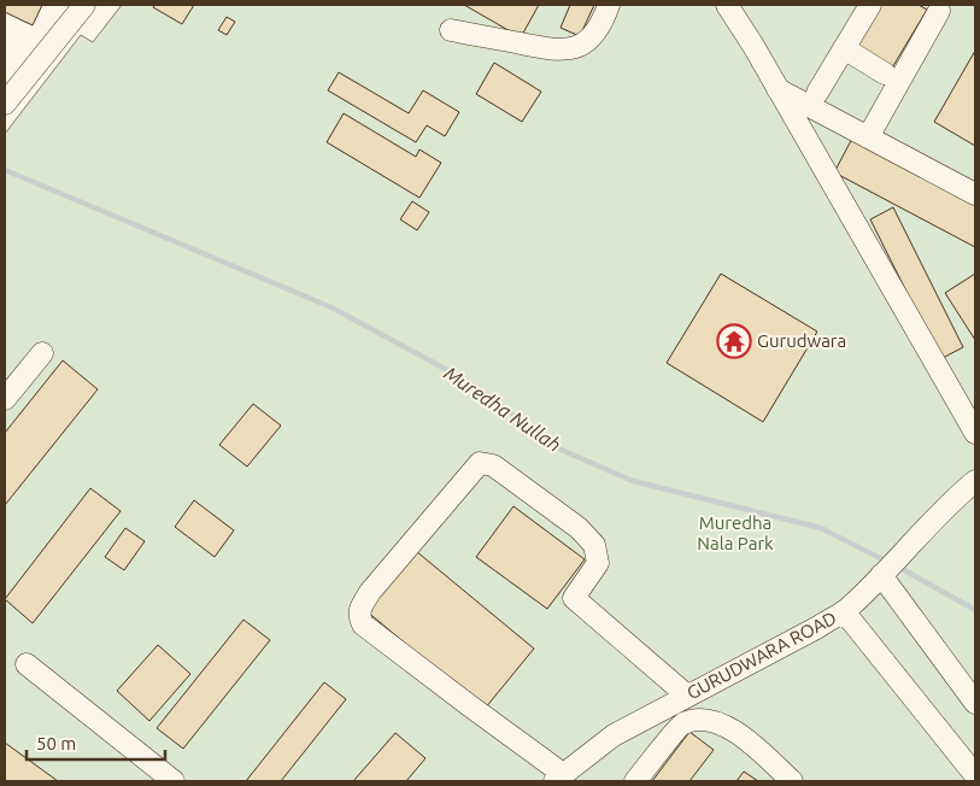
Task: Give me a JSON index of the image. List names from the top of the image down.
{
  "streets": {
    "street": ["GURUDWARA ROAD"]
  },
  "water": ["Muredha Nullah"],
  "parks": ["Muredha Nala Park"],
  "places": {
    "temple": ["Gurudwara"]
  },
  "scale_bar": "50 m"
}
